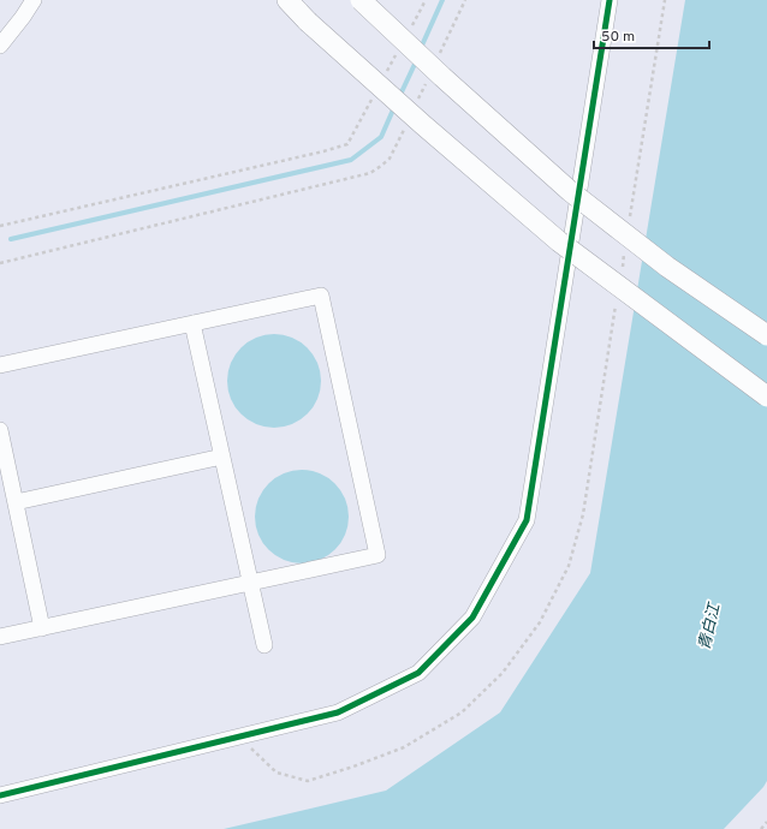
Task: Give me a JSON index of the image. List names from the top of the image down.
{
  "water": ["青白江"],
  "scale_bar": "50 m"
}
